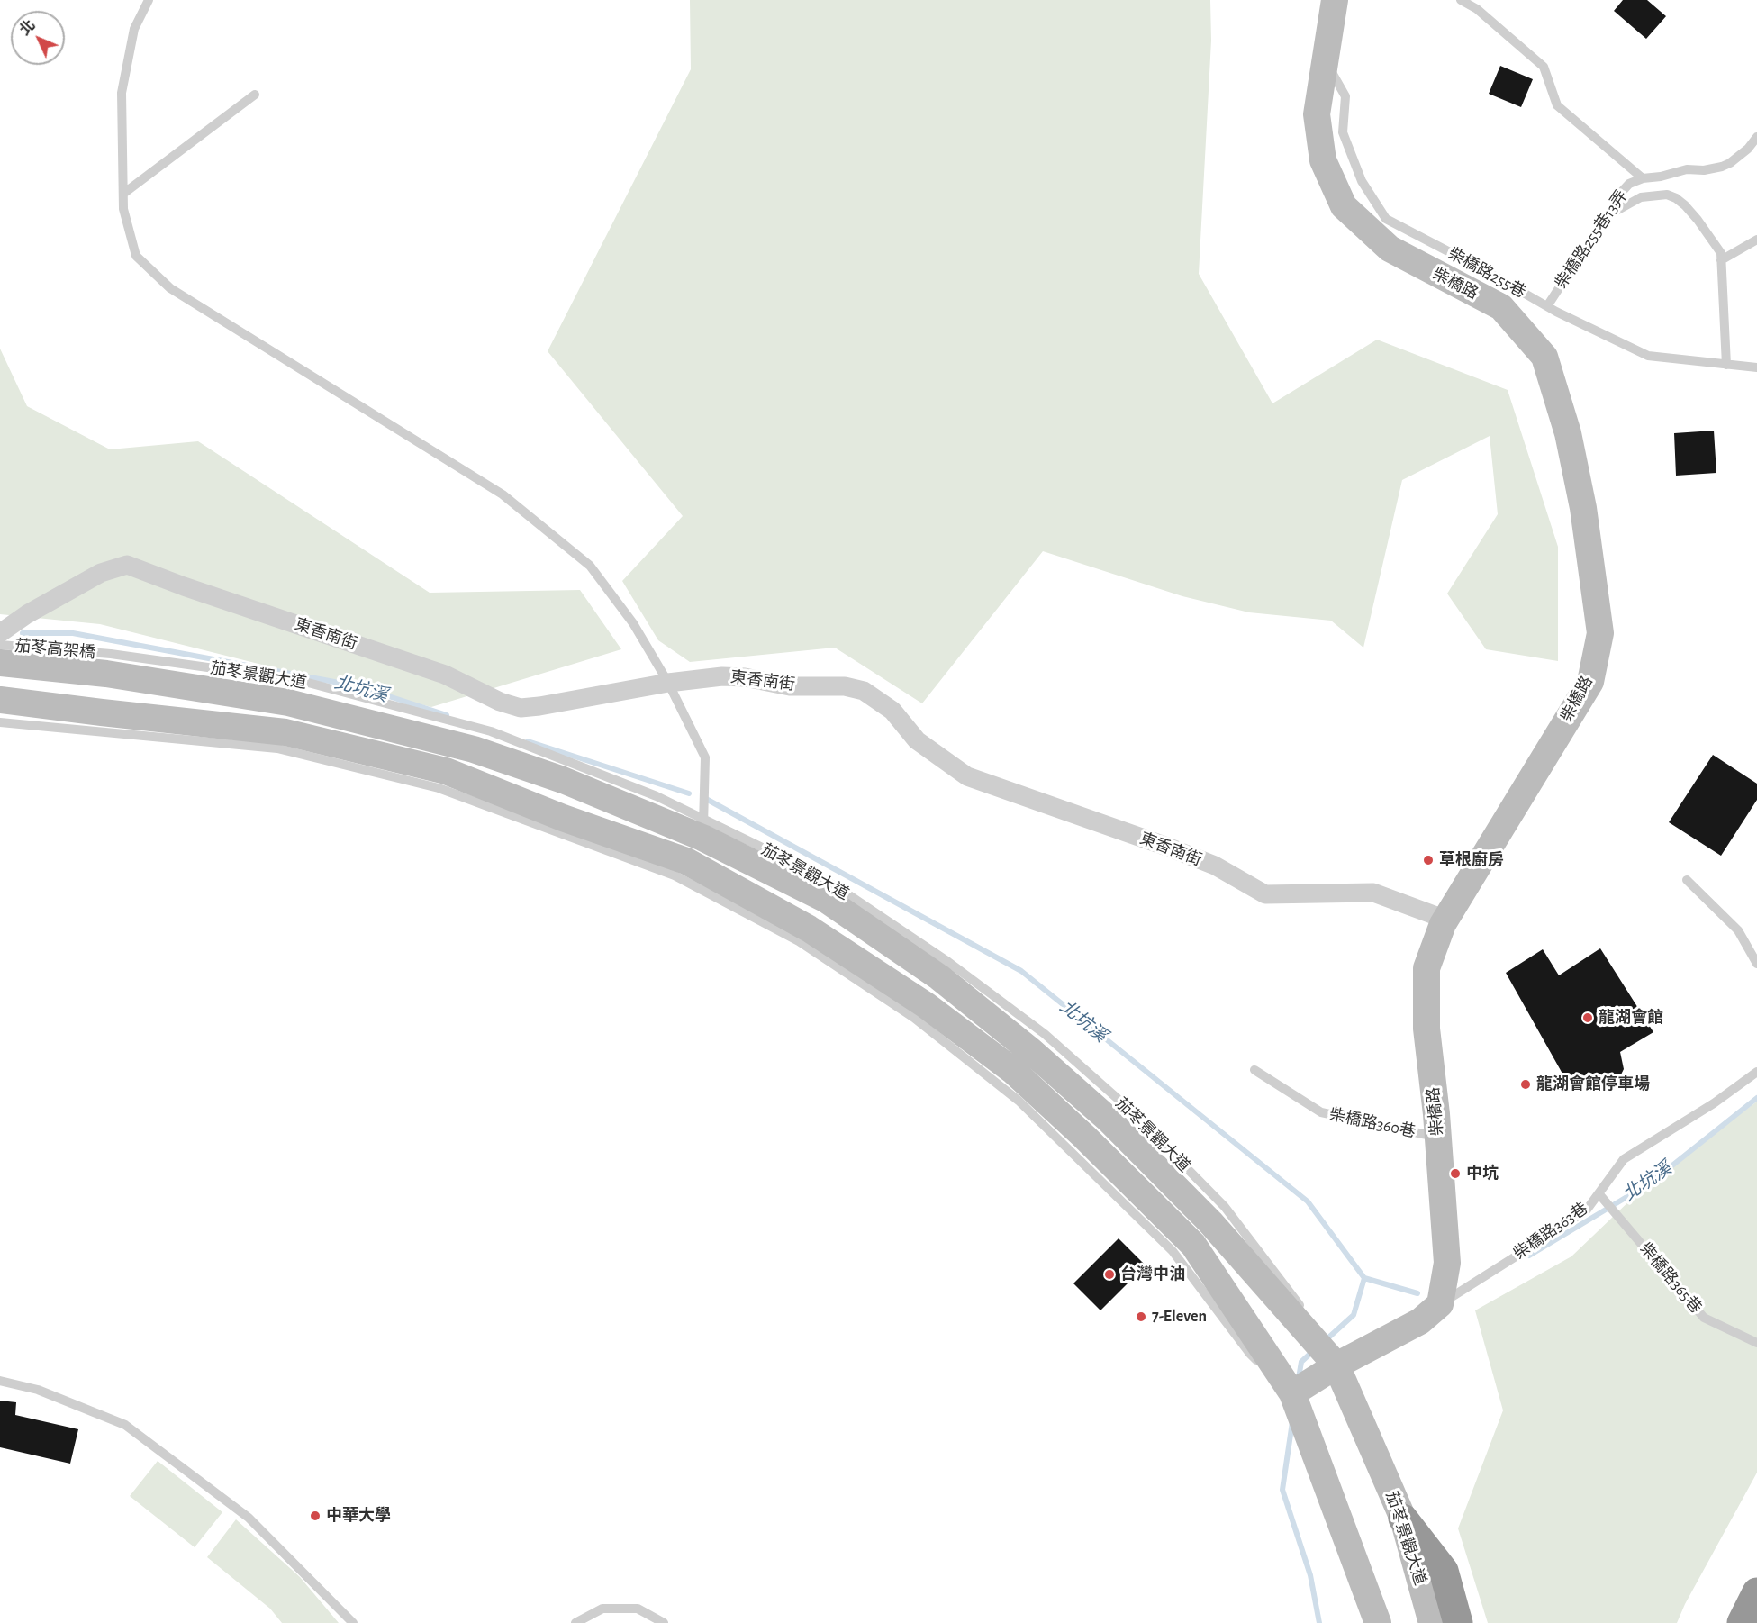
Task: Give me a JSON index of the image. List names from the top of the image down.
{
  "streets": {
    "street": [
      "柴橋路",
      "東香南街",
      "茄苳高架橋",
      "茄苳景觀大道"
    ],
    "lane": [
      "柴橋路255巷13弄",
      "柴橋路255巷",
      "柴橋路360巷",
      "柴橋路363巷",
      "柴橋路365巷"
    ]
  },
  "crossings": [
    ["柴橋路255巷13弄", "柴橋路255巷"],
    ["柴橋路255巷", "柴橋路"],
    ["柴橋路", "東香南街"],
    ["柴橋路", "柴橋路360巷"],
    ["柴橋路", "柴橋路363巷"],
    ["茄苳高架橋", "茄苳景觀大道"],
    ["柴橋路363巷", "柴橋路365巷"]
  ],
  "water": ["北坑溪"],
  "places": [
    "草根廚房",
    "龍湖會館",
    "龍湖會館停車場",
    "中坑",
    "台灣中油",
    "7-Eleven",
    "中華大學"
  ],
  "north": "top left"
}
